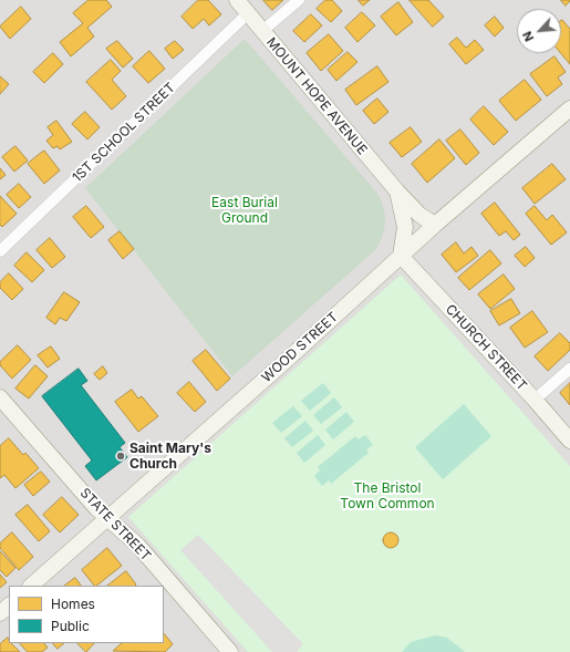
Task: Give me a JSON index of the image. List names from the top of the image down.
{
  "streets": {
    "street": [
      "MOUNT HOPE AVENUE",
      "1ST SCHOOL STREET",
      "WOOD STREET",
      "CHURCH STREET",
      "STATE STREET"
    ]
  },
  "crossings": [
    ["MOUNT HOPE AVENUE", "1ST SCHOOL STREET"],
    ["MOUNT HOPE AVENUE", "WOOD STREET"],
    ["MOUNT HOPE AVENUE", "CHURCH STREET"],
    ["WOOD STREET", "CHURCH STREET"],
    ["WOOD STREET", "STATE STREET"]
  ],
  "parks": ["East Burial Ground", "The Bristol Town Common"],
  "places": ["Saint Mary's Church"],
  "legend": ["Homes", "Public"],
  "north": "bottom left"
}
